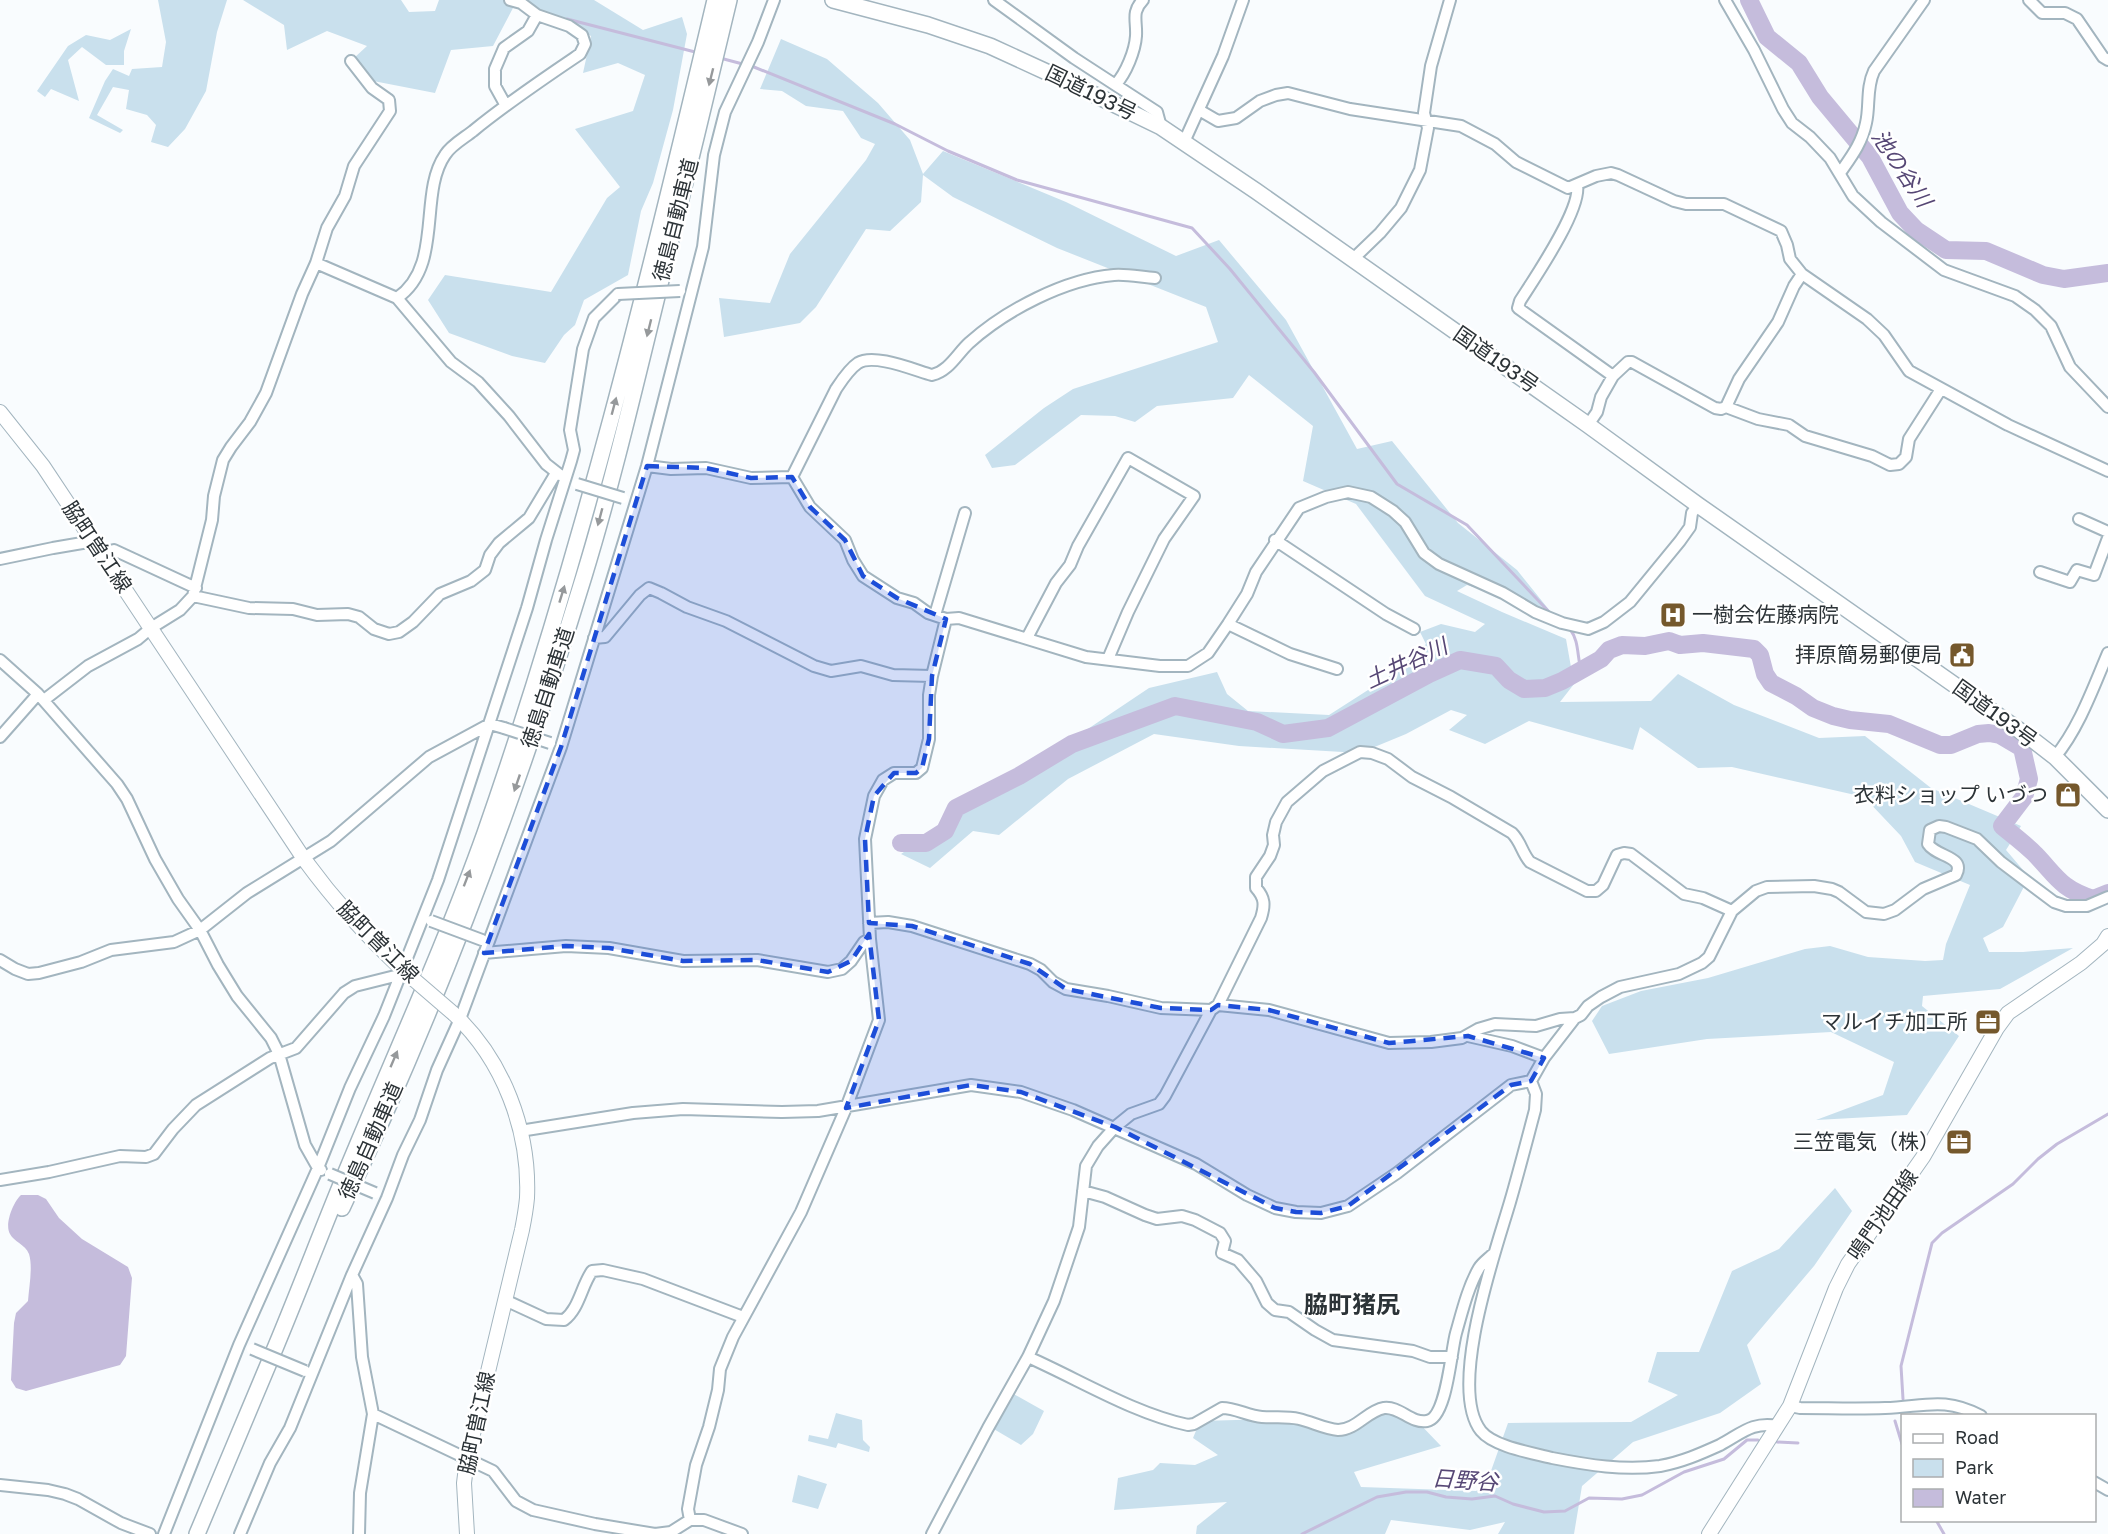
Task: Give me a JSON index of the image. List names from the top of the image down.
{
  "streets": {
    "highway": ["国道193号", "徳島自動車道"],
    "main road": ["脇町曽江線", "鳴門池田線"]
  },
  "districts": ["脇町猪尻"],
  "water": ["池の谷川", "土井谷川", "日野谷"],
  "places": {
    "hospital": ["一樹会佐藤病院"],
    "public building": ["拝原簡易郵便局"],
    "shop": ["衣料ショップ いづつ"],
    "office": ["マルイチ加工所", "三笠電気（株）"]
  },
  "legend": ["Road", "Park", "Water"]
}
